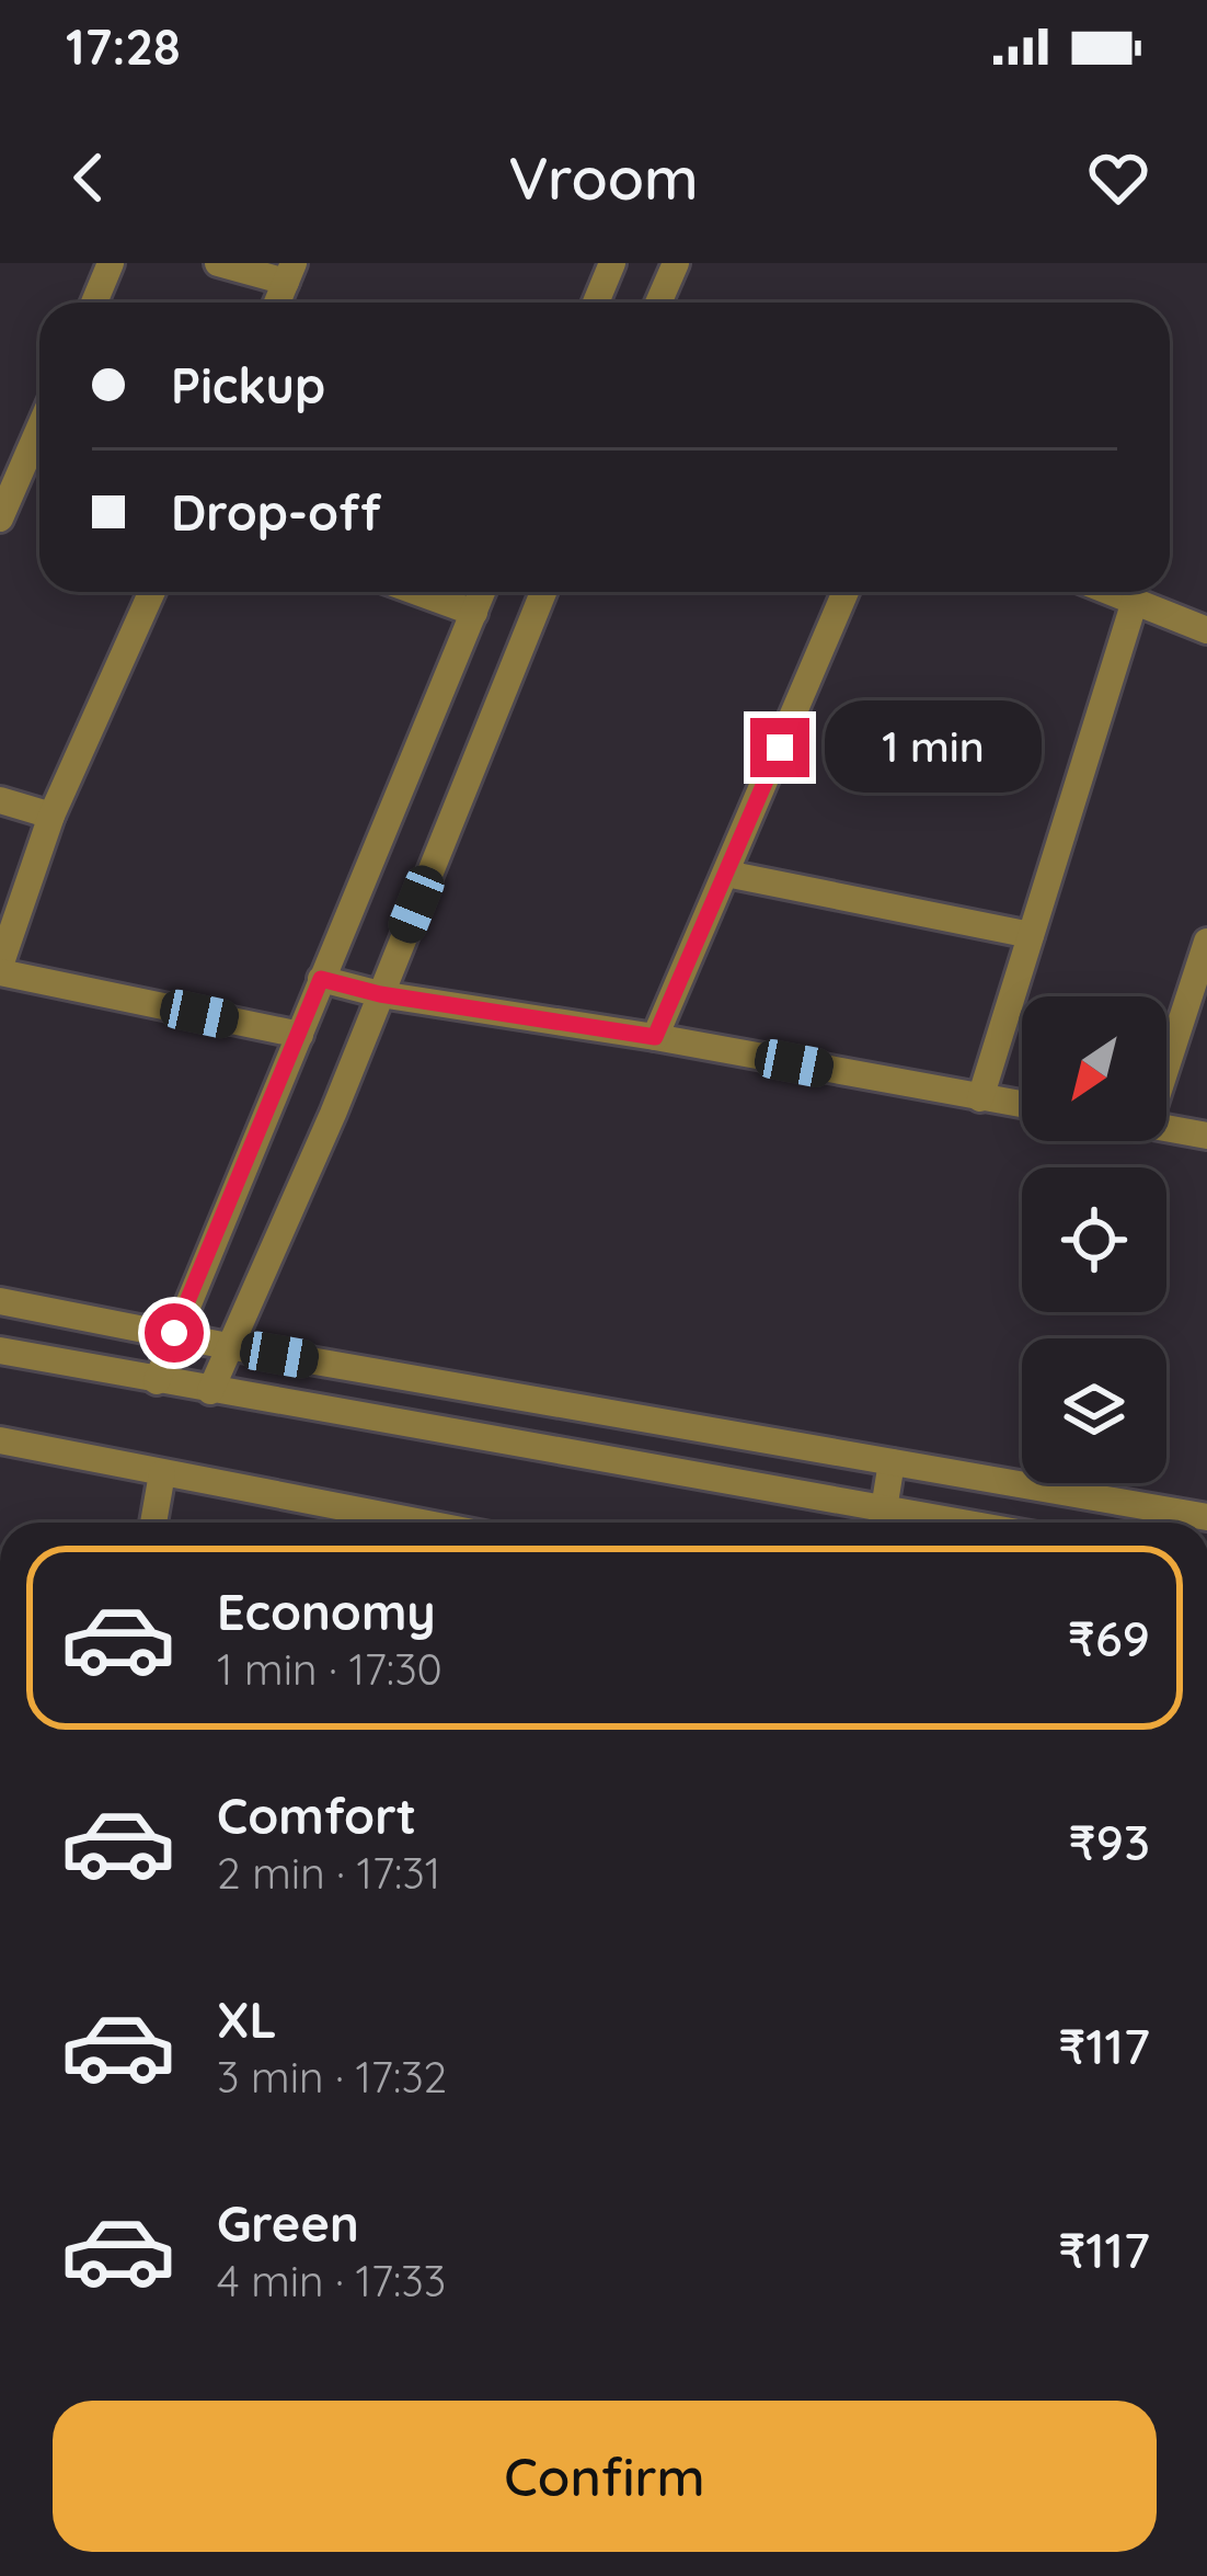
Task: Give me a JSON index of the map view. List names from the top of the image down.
{
  "north": "bottom left",
  "page": {
    "status": "17:28",
    "header": "Vroom",
    "banner": ["Pickup", "Drop-off"],
    "bubble": "1 min",
    "list": [
      {
        "name": "Economy",
        "note": "1 min · 17:30",
        "value": "₹69"
      },
      {
        "name": "Comfort",
        "note": "2 min · 17:31",
        "value": "₹93"
      },
      {
        "name": "XL",
        "note": "3 min · 17:32",
        "value": "₹117"
      },
      {
        "name": "Green",
        "note": "4 min · 17:33",
        "value": "₹117"
      }
    ],
    "buttons": "Confirm"
  }
}
